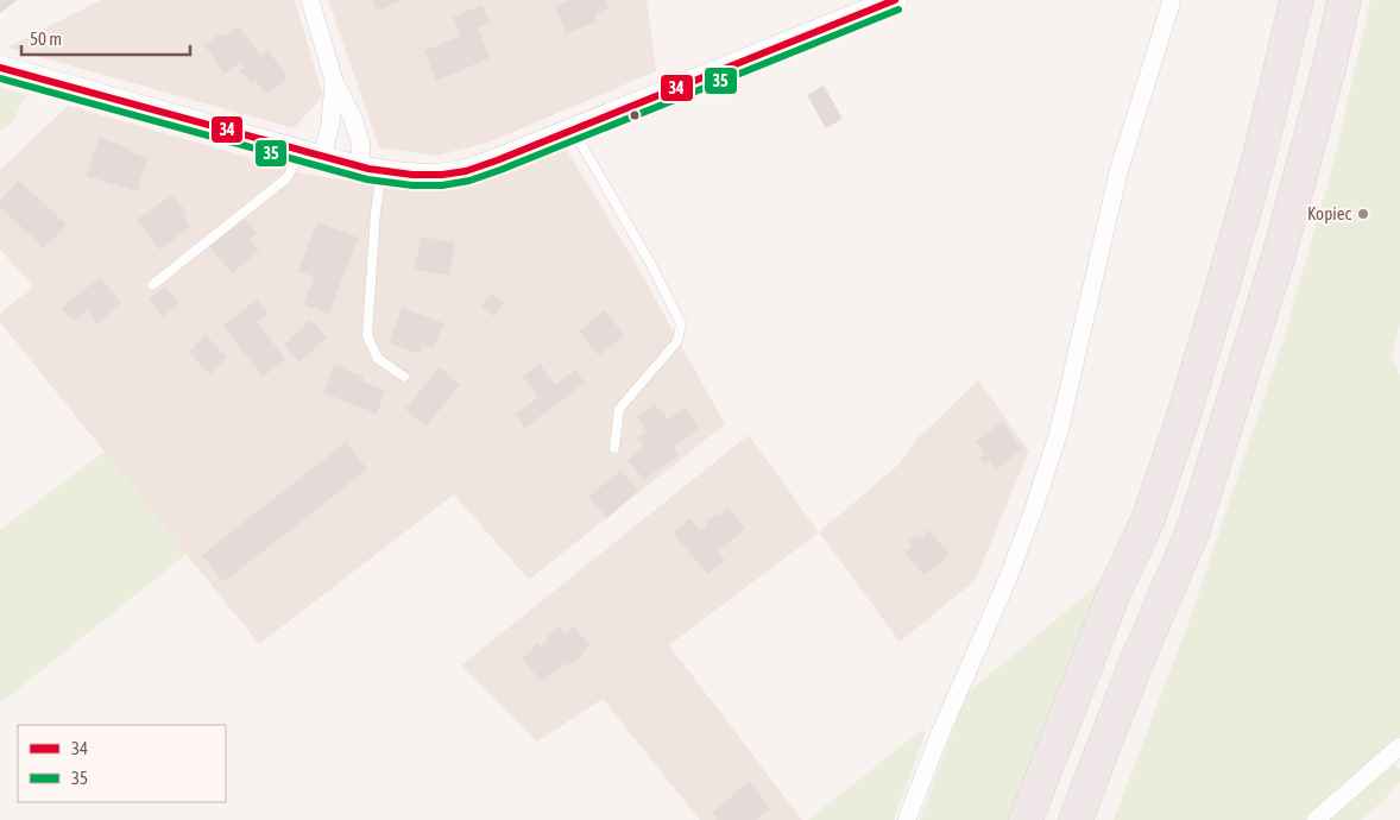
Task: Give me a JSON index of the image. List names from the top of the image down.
{
  "places": ["Kopiec"],
  "lines": ["transit line 34", "transit line 35"],
  "legend": ["34", "35"],
  "scale_bar": "50 m"
}
